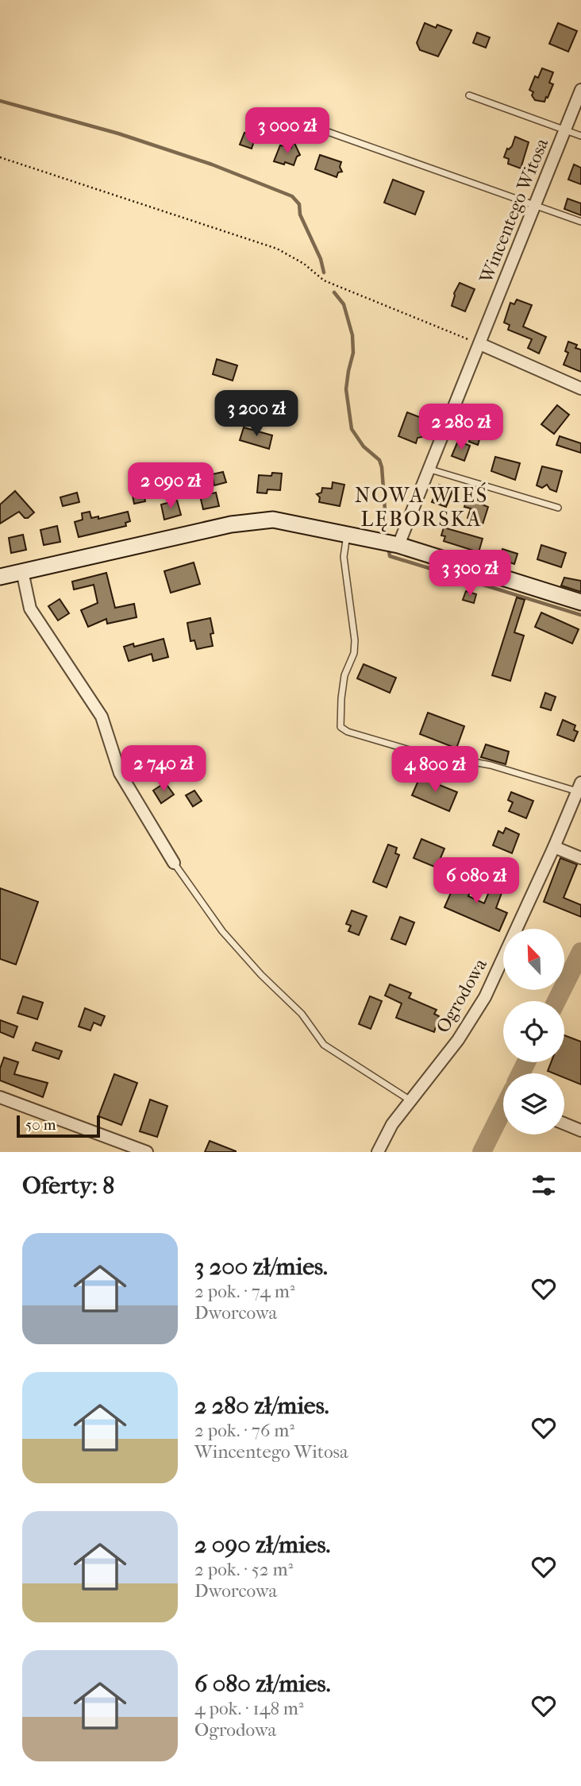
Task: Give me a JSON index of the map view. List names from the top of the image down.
{
  "streets": {
    "street": ["Wincentego Witosa", "Ogrodowa"]
  },
  "districts": ["NOWA WIEŚ LĘBORSKA"],
  "scale_bar": "50 m",
  "north": "top left",
  "page": {
    "price": [
      "3 000 zł",
      "3 200 zł",
      "2 280 zł",
      "2 090 zł",
      "3 300 zł",
      "2 740 zł",
      "4 800 zł",
      "6 080 zł"
    ],
    "scale": "50 m",
    "heading": "Oferty: 8",
    "list": [
      {
        "name": "3 200 zł/mies.",
        "note": "2 pok. · 74 m² · Dworcowa"
      },
      {
        "name": "2 280 zł/mies.",
        "note": "2 pok. · 76 m² · Wincentego Witosa"
      },
      {
        "name": "2 090 zł/mies.",
        "note": "2 pok. · 52 m² · Dworcowa"
      },
      {
        "name": "6 080 zł/mies.",
        "note": "4 pok. · 148 m² · Ogrodowa"
      }
    ]
  }
}
